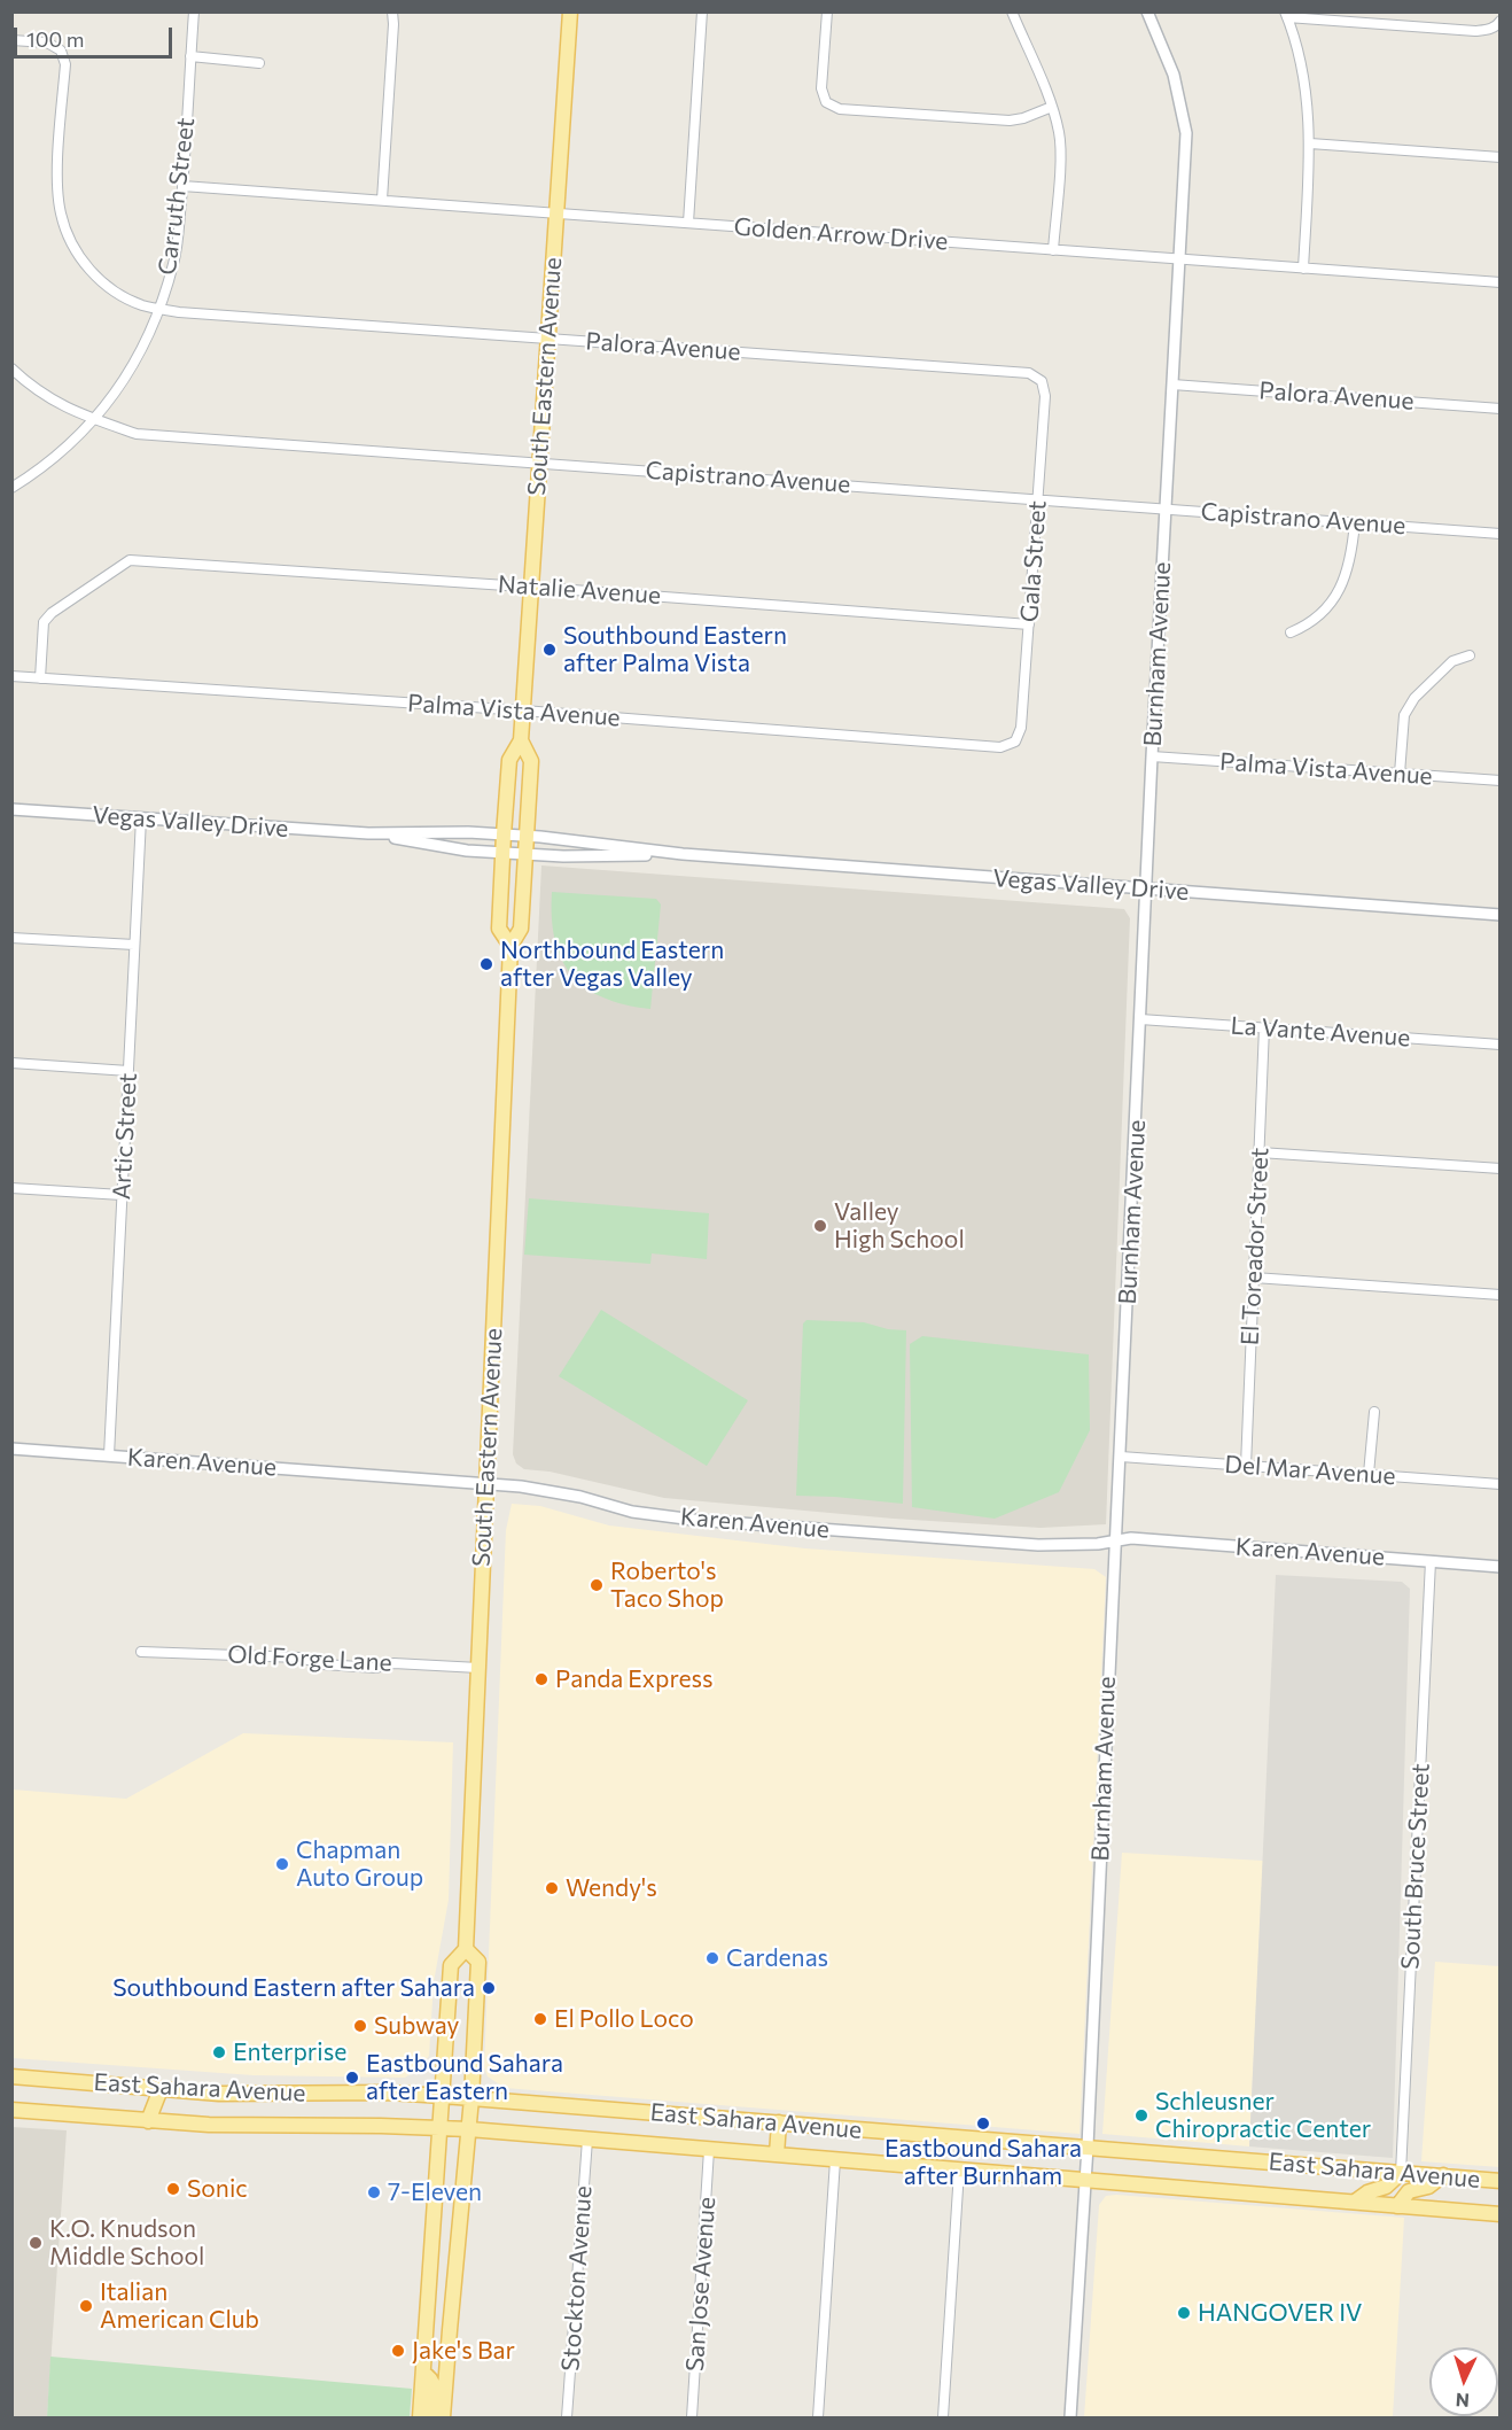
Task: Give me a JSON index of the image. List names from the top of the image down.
{
  "streets": {
    "main road": ["South Eastern Avenue", "East Sahara Avenue"],
    "street": [
      "Carruth Street",
      "Golden Arrow Drive",
      "Palora Avenue",
      "Capistrano Avenue",
      "Gala Street",
      "Natalie Avenue",
      "Burnham Avenue",
      "Palma Vista Avenue",
      "Vegas Valley Drive",
      "La Vante Avenue",
      "Artic Street",
      "El Toreador Street",
      "Karen Avenue",
      "Del Mar Avenue",
      "Old Forge Lane",
      "South Bruce Street",
      "Stockton Avenue",
      "San Jose Avenue"
    ]
  },
  "crossings": [
    ["Carruth Street", "Golden Arrow Drive"],
    ["Carruth Street", "Palora Avenue"],
    ["Carruth Street", "Capistrano Avenue"],
    ["Golden Arrow Drive", "South Eastern Avenue"],
    ["Golden Arrow Drive", "Burnham Avenue"],
    ["Palora Avenue", "South Eastern Avenue"],
    ["Palora Avenue", "Gala Street"],
    ["Palora Avenue", "Burnham Avenue"],
    ["South Eastern Avenue", "Capistrano Avenue"],
    ["South Eastern Avenue", "Natalie Avenue"],
    ["South Eastern Avenue", "Palma Vista Avenue"],
    ["South Eastern Avenue", "Vegas Valley Drive"],
    ["South Eastern Avenue", "Karen Avenue"],
    ["South Eastern Avenue", "Old Forge Lane"],
    ["South Eastern Avenue", "East Sahara Avenue"],
    ["Capistrano Avenue", "Gala Street"],
    ["Capistrano Avenue", "Burnham Avenue"],
    ["Gala Street", "Natalie Avenue"],
    ["Gala Street", "Palma Vista Avenue"],
    ["Natalie Avenue", "Palma Vista Avenue"],
    ["Burnham Avenue", "Palma Vista Avenue"],
    ["Burnham Avenue", "Vegas Valley Drive"],
    ["Burnham Avenue", "La Vante Avenue"],
    ["Burnham Avenue", "Karen Avenue"],
    ["Burnham Avenue", "Del Mar Avenue"],
    ["Burnham Avenue", "East Sahara Avenue"],
    ["Vegas Valley Drive", "Artic Street"],
    ["La Vante Avenue", "El Toreador Street"],
    ["Artic Street", "Karen Avenue"],
    ["El Toreador Street", "Del Mar Avenue"],
    ["Karen Avenue", "South Bruce Street"],
    ["South Bruce Street", "East Sahara Avenue"],
    ["East Sahara Avenue", "Stockton Avenue"],
    ["East Sahara Avenue", "San Jose Avenue"]
  ],
  "places": [
    "Southbound Eastern after Palma Vista",
    "Northbound Eastern after Vegas Valley",
    "Valley High School",
    "Roberto's Taco Shop",
    "Panda Express",
    "Chapman Auto Group",
    "Wendy's",
    "Cardenas",
    "Southbound Eastern after Sahara",
    "El Pollo Loco",
    "Subway",
    "Enterprise",
    "Eastbound Sahara after Eastern",
    "Schleusner Chiropractic Center",
    "Eastbound Sahara after Burnham",
    "Sonic",
    "7-Eleven",
    "K.O. Knudson Middle School",
    "Italian American Club",
    "HANGOVER IV",
    "Jake's Bar"
  ],
  "scale_bar": "100 m",
  "north": "bottom"
}
